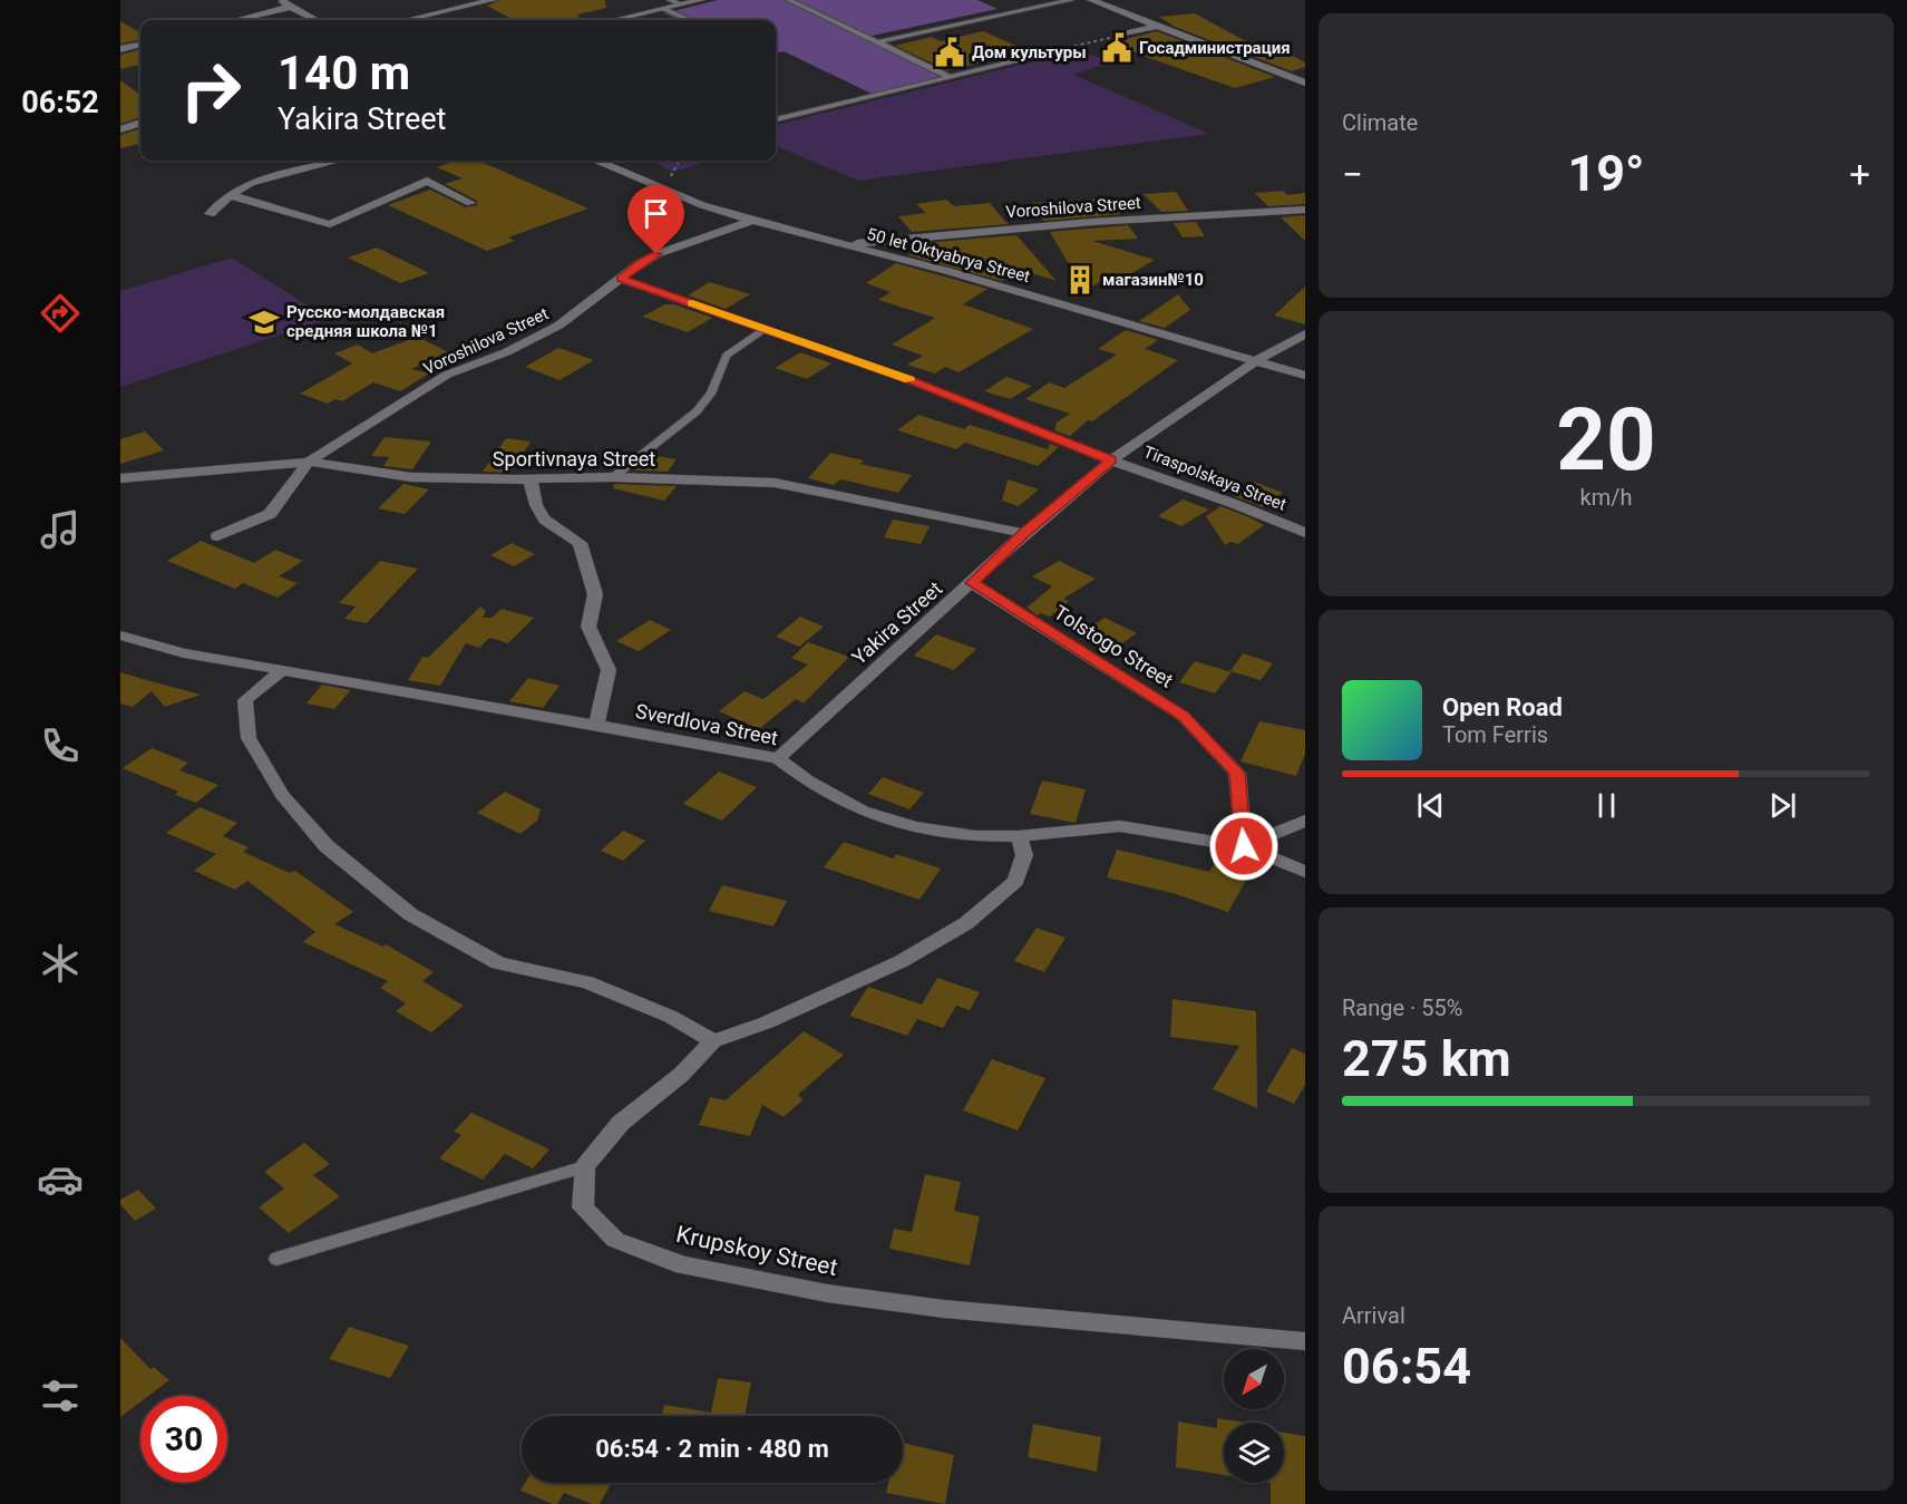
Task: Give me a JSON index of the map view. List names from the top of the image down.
{
  "streets": {
    "street": [
      "Voroshilova Street",
      "50 let Oktyabrya Street",
      "Sportivnaya Street",
      "Tiraspolskaya Street",
      "Yakira Street",
      "Tolstogo Street",
      "Sverdlova Street",
      "Krupskoy Street"
    ]
  },
  "crossings": [
    ["Voroshilova Street", "50 let Oktyabrya Street"],
    ["Voroshilova Street", "Sportivnaya Street"],
    ["Voroshilova Street", "Tiraspolskaya Street"],
    ["50 let Oktyabrya Street", "Yakira Street"],
    ["Sportivnaya Street", "Yakira Street"],
    ["Tiraspolskaya Street", "Yakira Street"],
    ["Yakira Street", "Tolstogo Street"],
    ["Yakira Street", "Sverdlova Street"],
    ["Tolstogo Street", "Sverdlova Street"]
  ],
  "places": {
    "public building": ["Госадминистрация", "Дом культуры"],
    "building": ["магазин№10"],
    "school or university": ["Русско-молдавская средняя школа №1"]
  },
  "north": "bottom left",
  "page": {
    "tabs": "06:52",
    "tile": [
      "Climate",
      ["20", "km/h"],
      ["Range · 55%", "275 km"],
      ["Arrival", "06:54"]
    ],
    "turn": ["140 m", "Yakira Street"],
    "heat": ["−", "19°", "+"],
    "song": ["Open Road", "Tom Ferris"],
    "limit": "30",
    "trip": "06:54 · 2 min · 480 m"
  }
}
